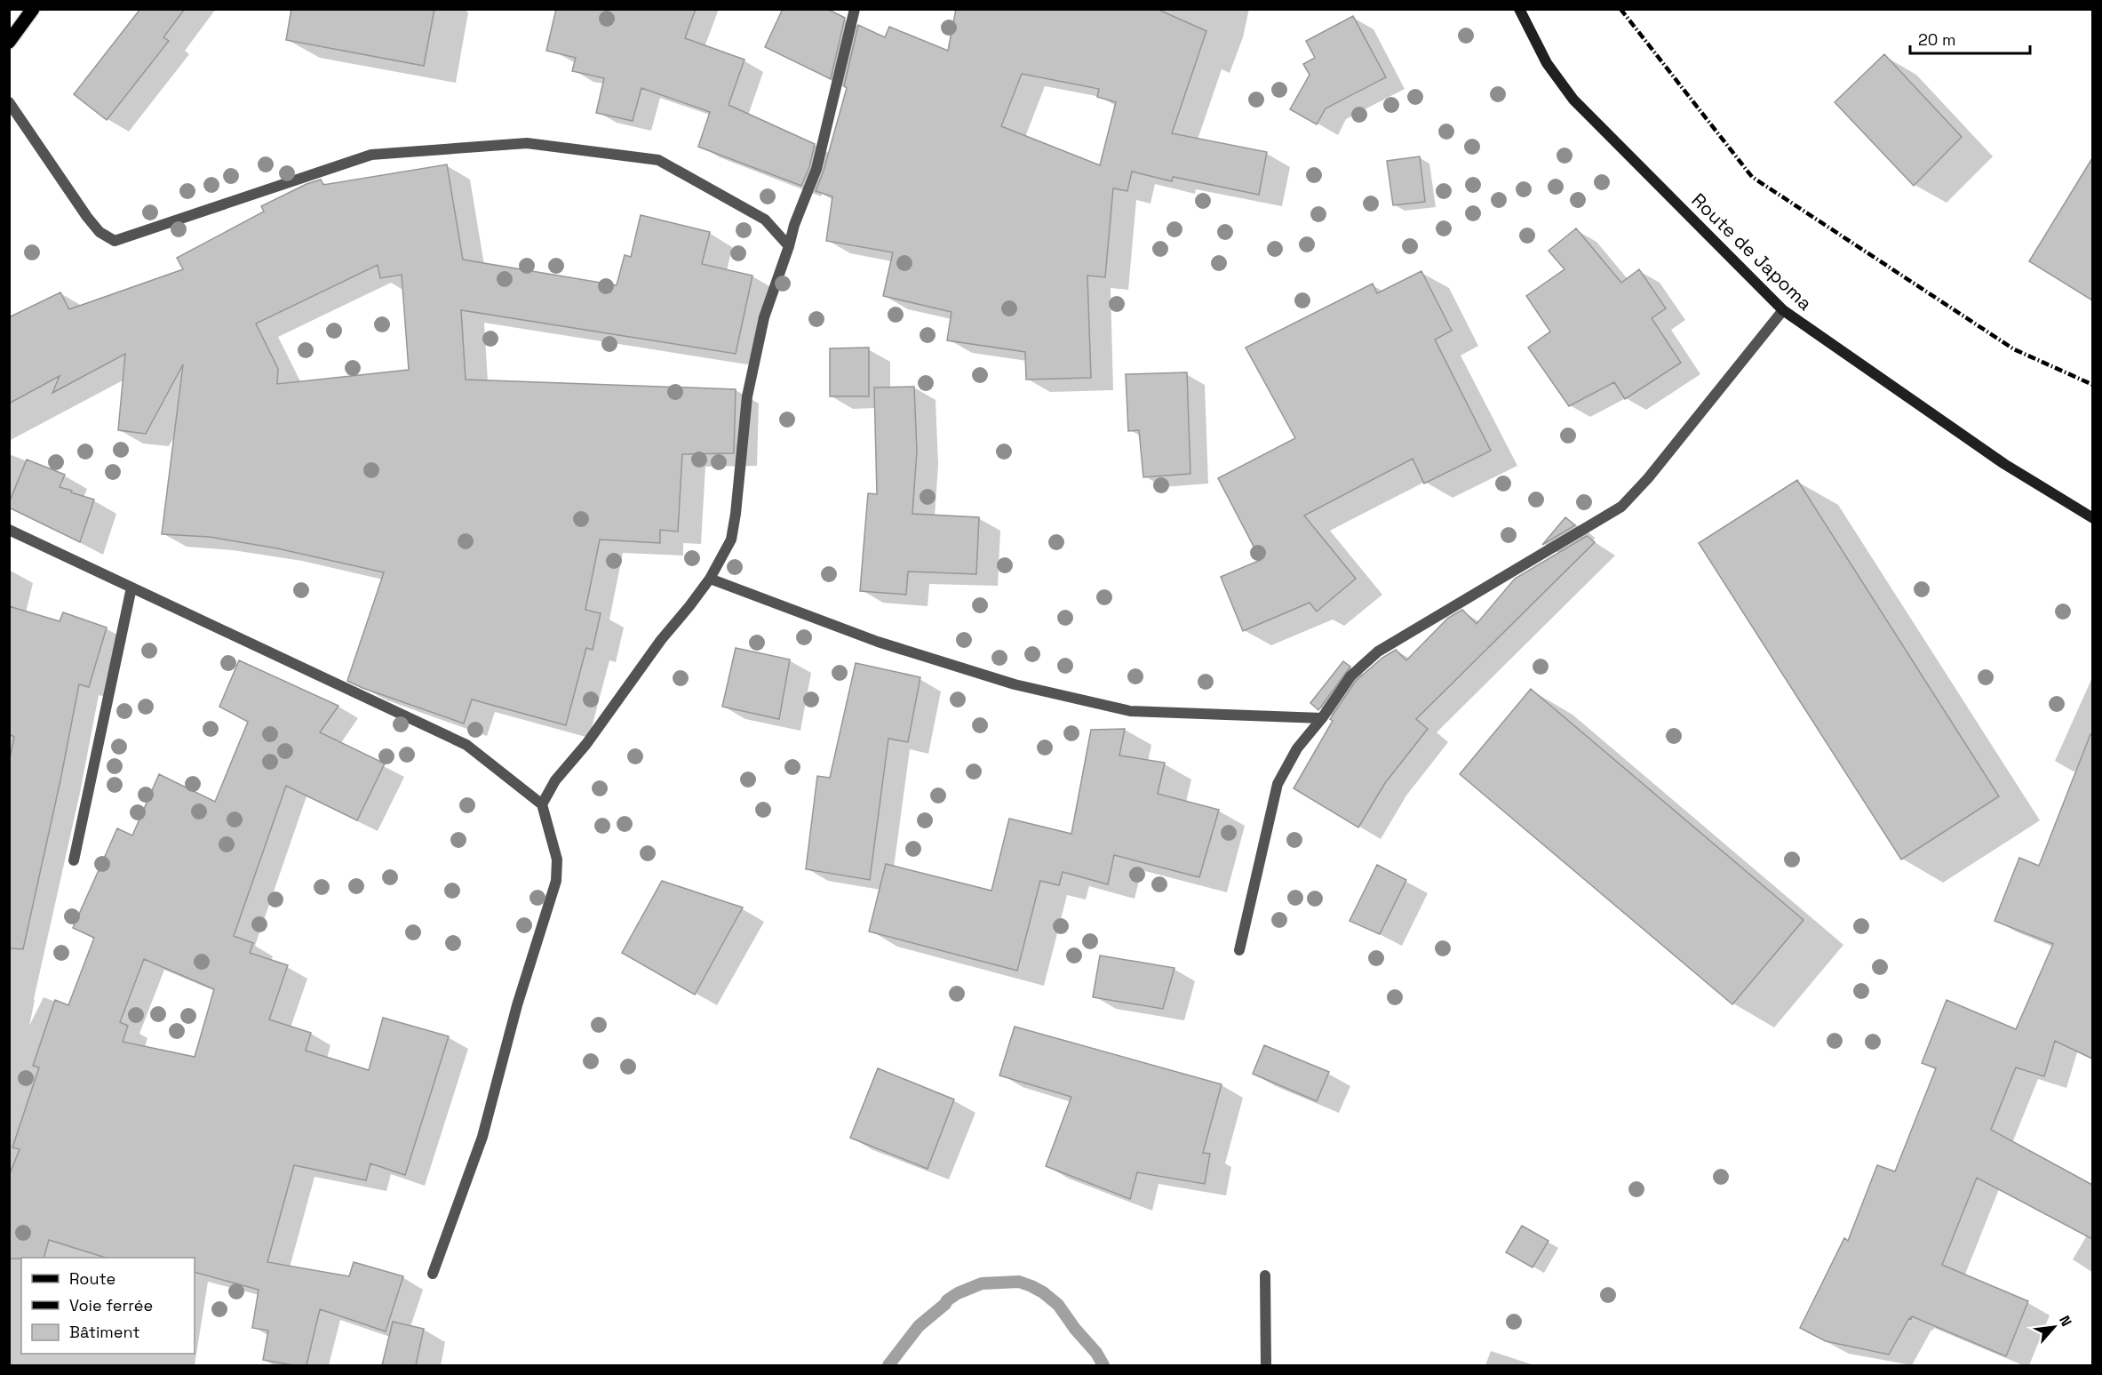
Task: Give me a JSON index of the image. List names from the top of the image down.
{
  "streets": {
    "street": ["Route de Japoma"]
  },
  "legend": ["Route", "Voie ferrée", "Bâtiment"],
  "scale_bar": "20 m",
  "north": "top right"
}
